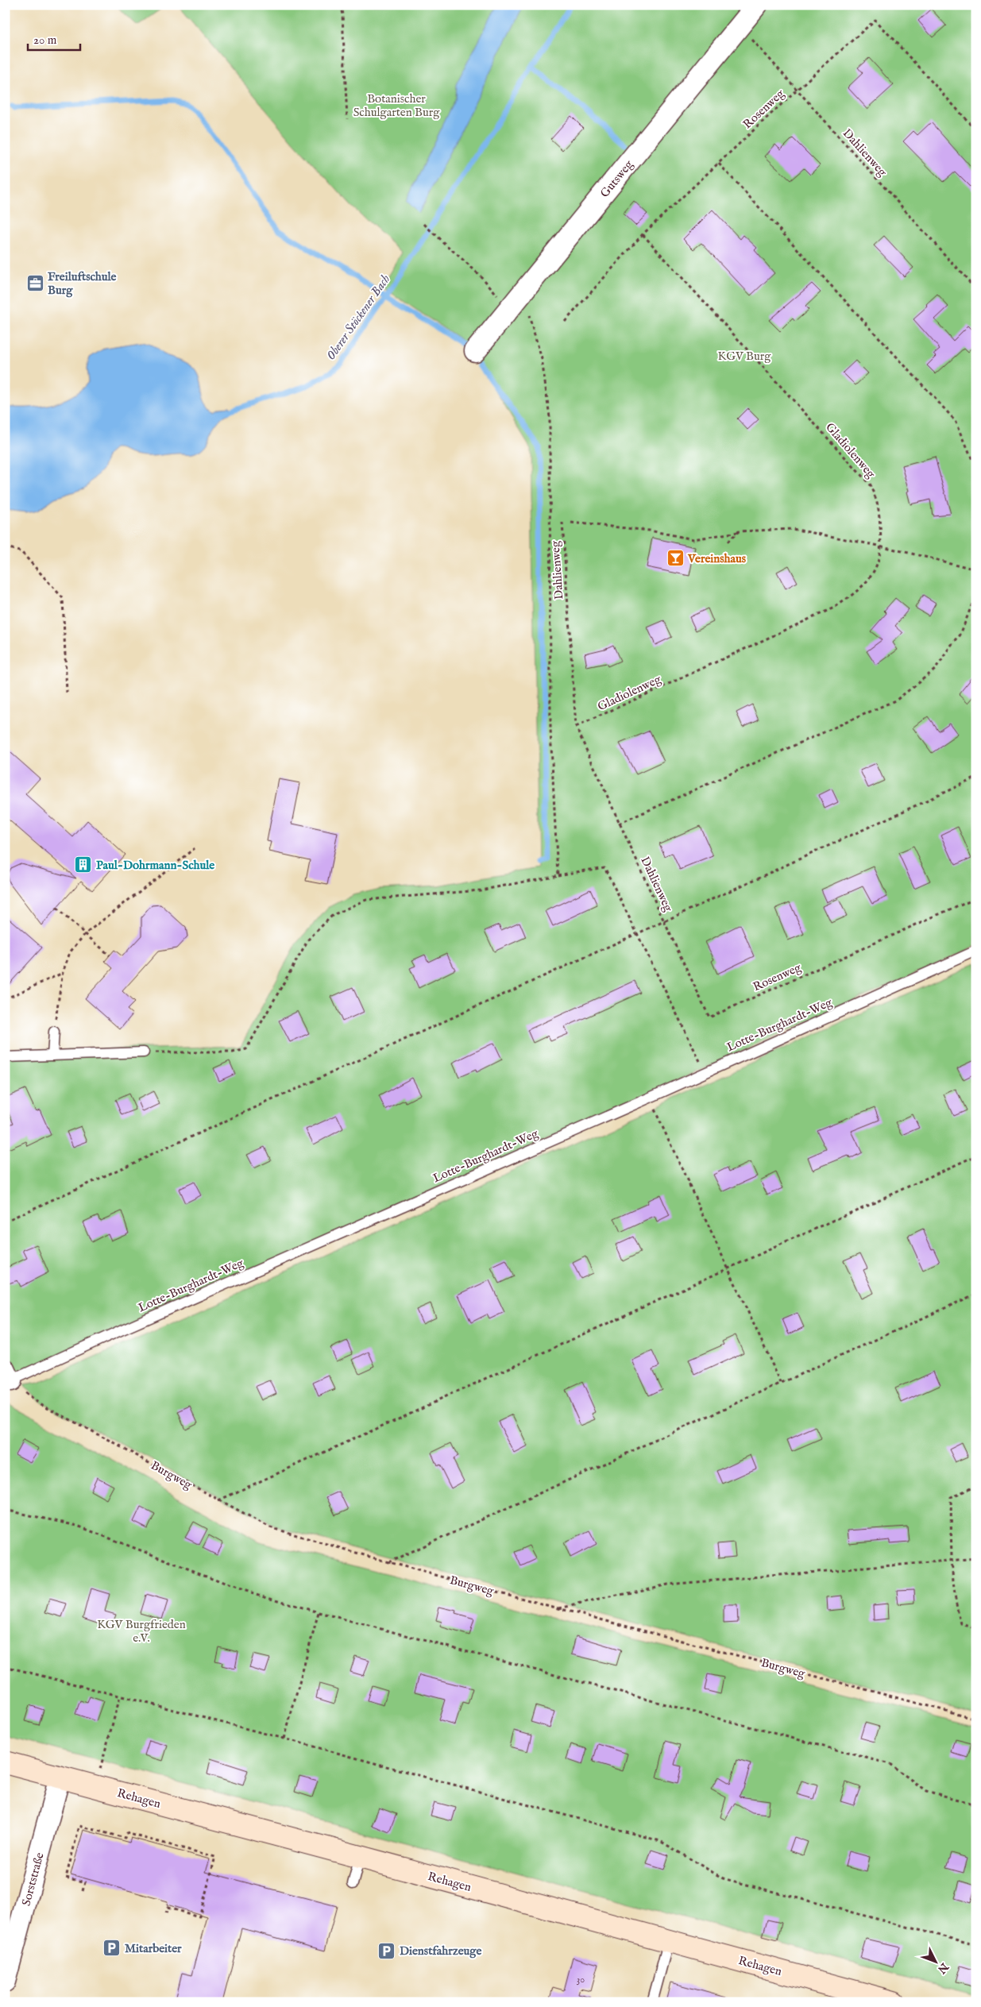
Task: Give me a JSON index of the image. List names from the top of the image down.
{
  "streets": {
    "street": ["Gutsweg", "Rehagen", "Sorststraße"],
    "lane": ["Lotte-Burghardt-Weg"],
    "path": [
      "Rosenweg",
      "Dahlienweg",
      "Gladiolenweg",
      "Burgweg"
    ]
  },
  "crossings": [
    ["Rosenweg", "Dahlienweg"],
    ["Rosenweg", "Gladiolenweg"],
    ["Dahlienweg", "Gutsweg"],
    ["Dahlienweg", "Gladiolenweg"],
    ["Lotte-Burghardt-Weg", "Burgweg"],
    ["Rehagen", "Sorststraße"]
  ],
  "water": ["Oberer Stöckener Bach"],
  "parks": ["Botanischer Schulgarten Burg", "KGV Burg", "KGV Burgfrieden e.V."],
  "places": {
    "office": ["Freiluftschule Burg"],
    "bar": ["Vereinshaus"],
    "building": ["Paul-Dohrmann-Schule"],
    "parking": ["Mitarbeiter", "Dienstfahrzeuge"]
  },
  "house_numbers": ["30"],
  "scale_bar": "20 m",
  "north": "bottom right"
}
